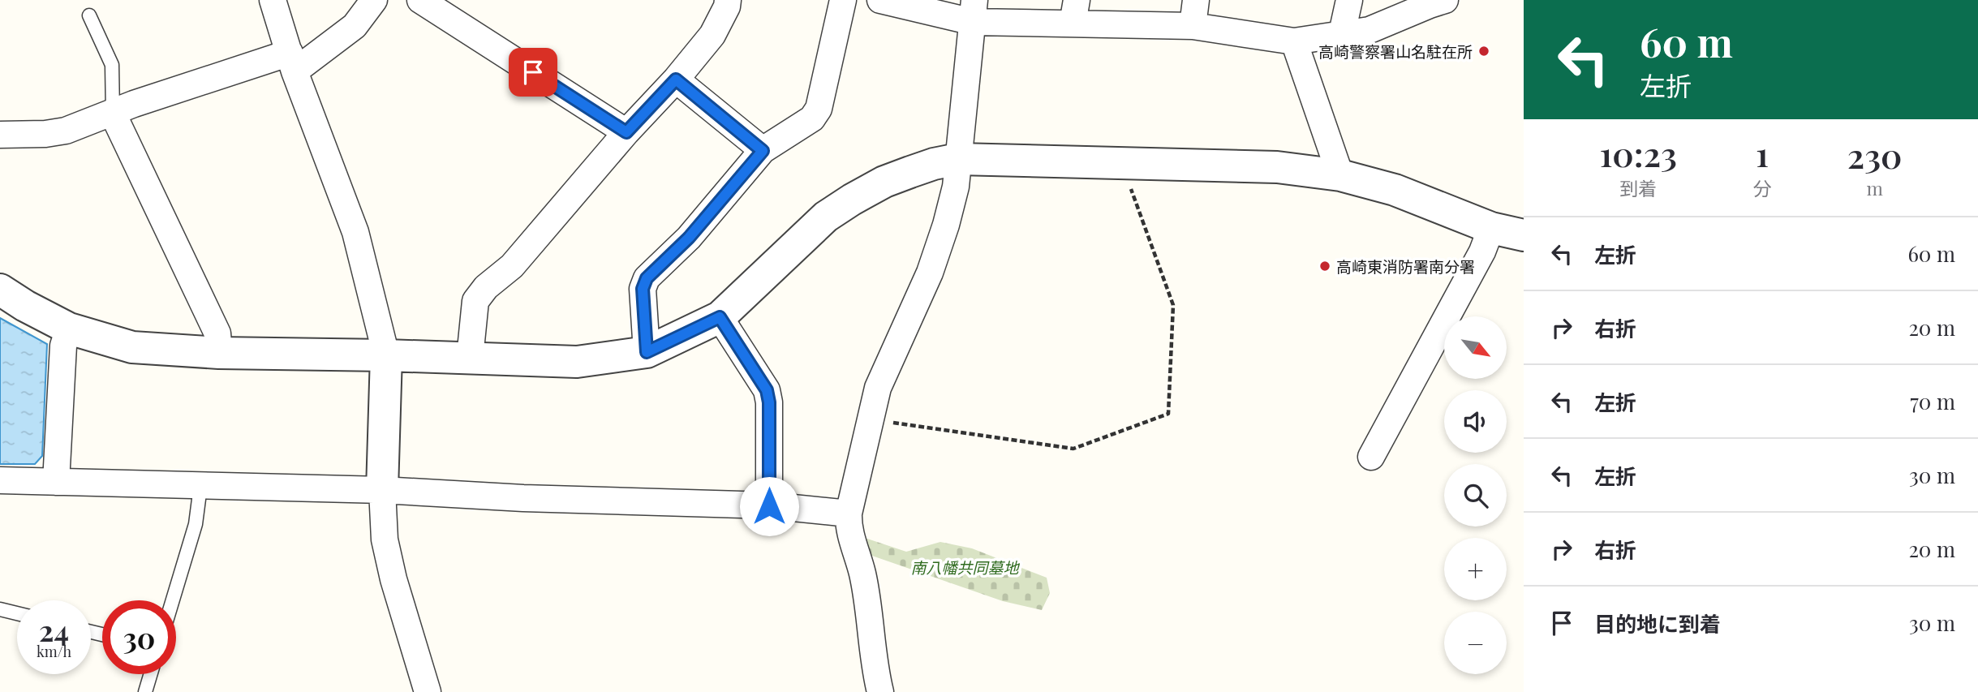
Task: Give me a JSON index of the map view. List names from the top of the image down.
{
  "parks": ["南八幡共同墓地"],
  "places": ["高崎警察署山名駐在所", "高崎東消防署南分署"],
  "north": "bottom right",
  "page": {
    "turn": ["60 m", "左折"],
    "eta": [
      "10:23",
      "到着",
      "1",
      "分",
      "230",
      "m"
    ],
    "list": [
      {
        "name": "左折",
        "value": "60 m"
      },
      {
        "name": "右折",
        "value": "20 m"
      },
      {
        "name": "左折",
        "value": "70 m"
      },
      {
        "name": "左折",
        "value": "30 m"
      },
      {
        "name": "右折",
        "value": "20 m"
      },
      {
        "name": "目的地に到着",
        "value": "30 m"
      }
    ],
    "map_buttons": ["+", "−"],
    "speed": "24 km/h",
    "limit": "30"
  }
}
